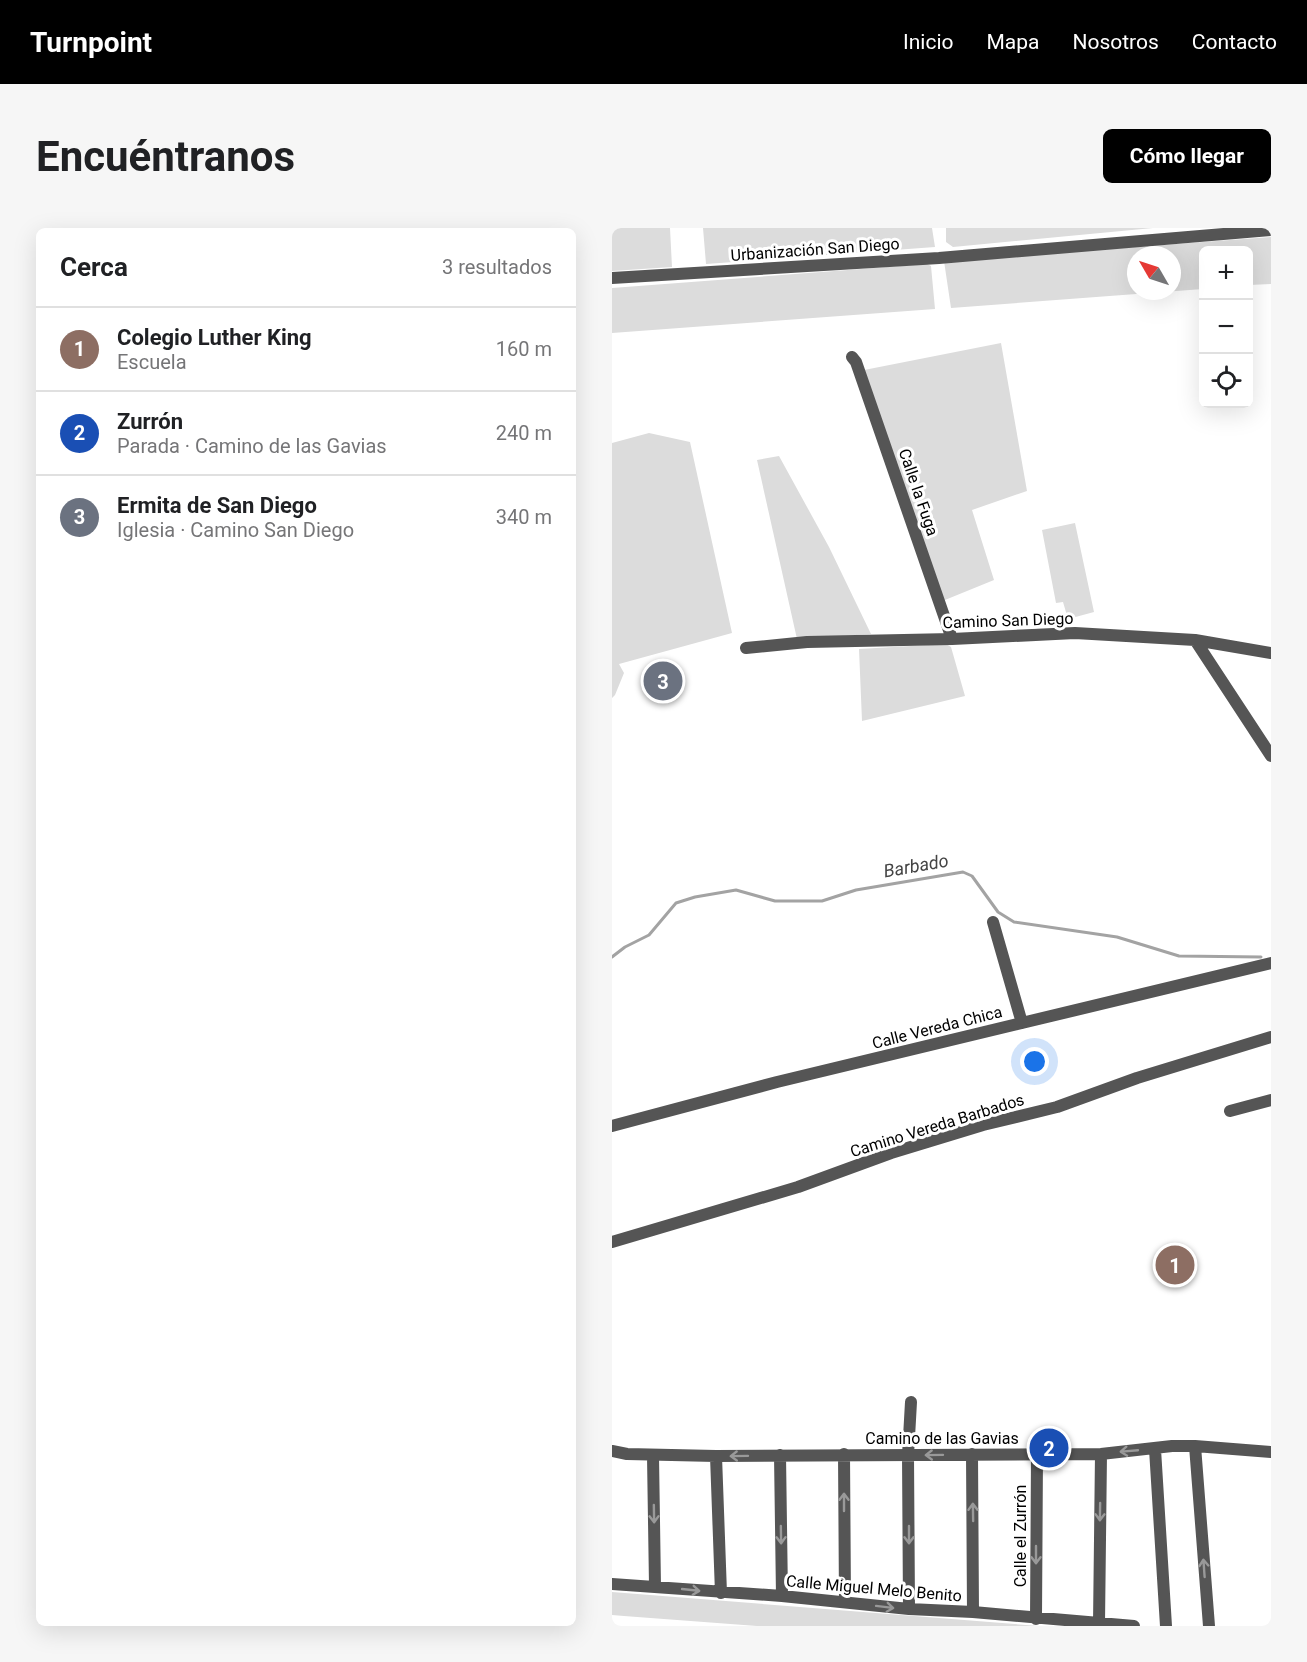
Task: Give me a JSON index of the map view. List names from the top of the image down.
{
  "streets": {
    "street": [
      "Urbanización San Diego",
      "Calle la Fuga",
      "Camino San Diego",
      "Calle Vereda Chica",
      "Camino Vereda Barbados",
      "Camino de las Gavias",
      "Calle el Zurrón",
      "Calle Miguel Melo Benito"
    ]
  },
  "crossings": [
    ["Calle la Fuga", "Camino San Diego"],
    ["Camino de las Gavias", "Calle el Zurrón"],
    ["Calle el Zurrón", "Calle Miguel Melo Benito"]
  ],
  "water": ["Barbado"],
  "north": "top left",
  "page": {
    "header": "Turnpoint",
    "nav": [
      "Inicio",
      "Mapa",
      "Nosotros",
      "Contacto"
    ],
    "buttons": "Cómo llegar",
    "title": "Encuéntranos",
    "heading": ["Cerca", "3 resultados"],
    "map_buttons": ["+", "−"],
    "list": [
      {
        "mark": "1",
        "name": "Colegio Luther King",
        "note": "Escuela",
        "value": "160 m"
      },
      {
        "mark": "2",
        "name": "Zurrón",
        "note": "Parada · Camino de las Gavias",
        "value": "240 m"
      },
      {
        "mark": "3",
        "name": "Ermita de San Diego",
        "note": "Iglesia · Camino San Diego",
        "value": "340 m"
      }
    ],
    "pins": ["3", "1", "2"]
  }
}
